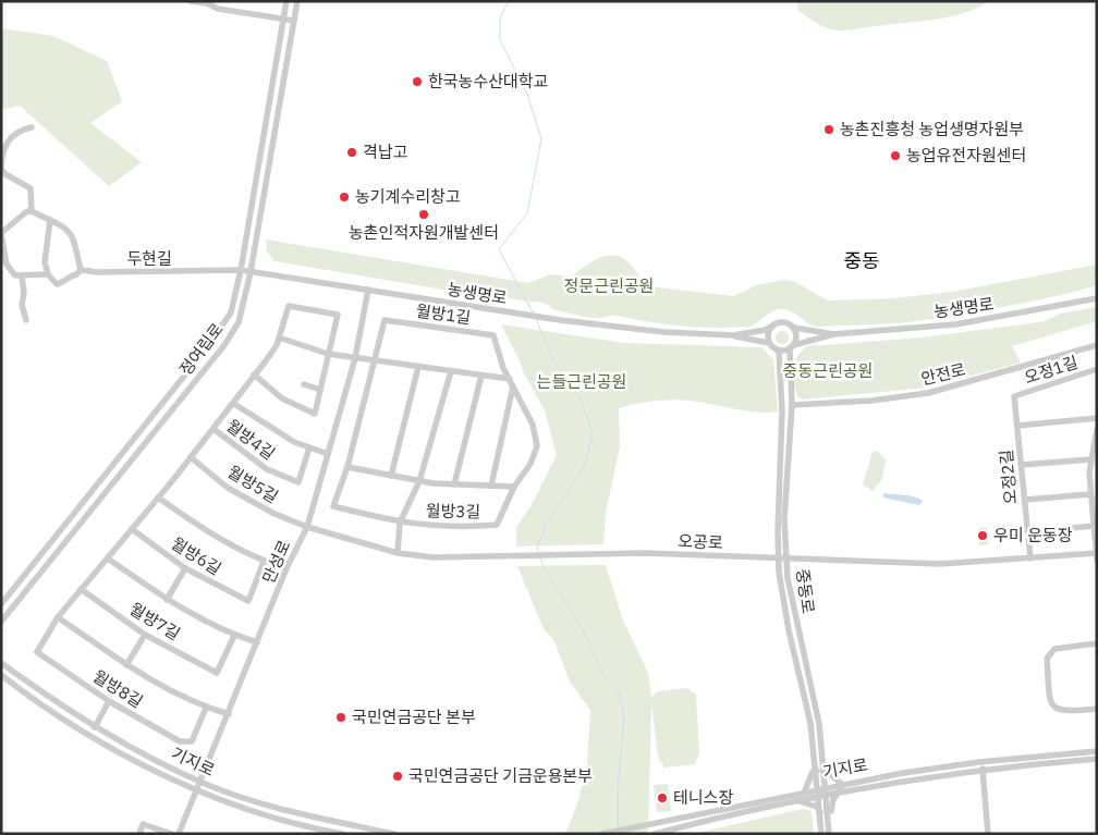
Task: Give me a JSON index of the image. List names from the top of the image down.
{
  "streets": {
    "street": [
      "두현길",
      "농생명로",
      "월방1길",
      "정여립로",
      "오정1길",
      "안전로",
      "월방4길",
      "오정2길",
      "월방5길",
      "월방3길",
      "오공로",
      "월방6길",
      "만성로",
      "중동로",
      "월방7길",
      "월방8길",
      "기지로"
    ]
  },
  "crossings": [
    ["두현길", "농생명로"],
    ["농생명로", "정여립로"],
    ["농생명로", "만성로"],
    ["월방1길", "월방3길"],
    ["오정1길", "오정2길"],
    ["안전로", "중동로"],
    ["월방4길", "만성로"],
    ["오정2길", "오공로"],
    ["월방5길", "오공로"],
    ["월방5길", "만성로"],
    ["월방3길", "오공로"],
    ["오공로", "만성로"],
    ["오공로", "중동로"],
    ["월방6길", "만성로"],
    ["월방6길", "월방7길"],
    ["만성로", "월방7길"],
    ["만성로", "월방8길"],
    ["만성로", "기지로"],
    ["중동로", "기지로"],
    ["월방7길", "월방8길"]
  ],
  "districts": ["중동"],
  "parks": ["정문근린공원", "중동근린공원", "는들근린공원"],
  "places": [
    "한국농수산대학교",
    "농촌진흥청 농업생명자원부",
    "격납고",
    "농업유전자원센터",
    "농기계수리창고",
    "농촌인적자원개발센터",
    "우미 운동장",
    "국민연금공단 본부",
    "국민연금공단 기금운용본부",
    "테니스장"
  ]
}
